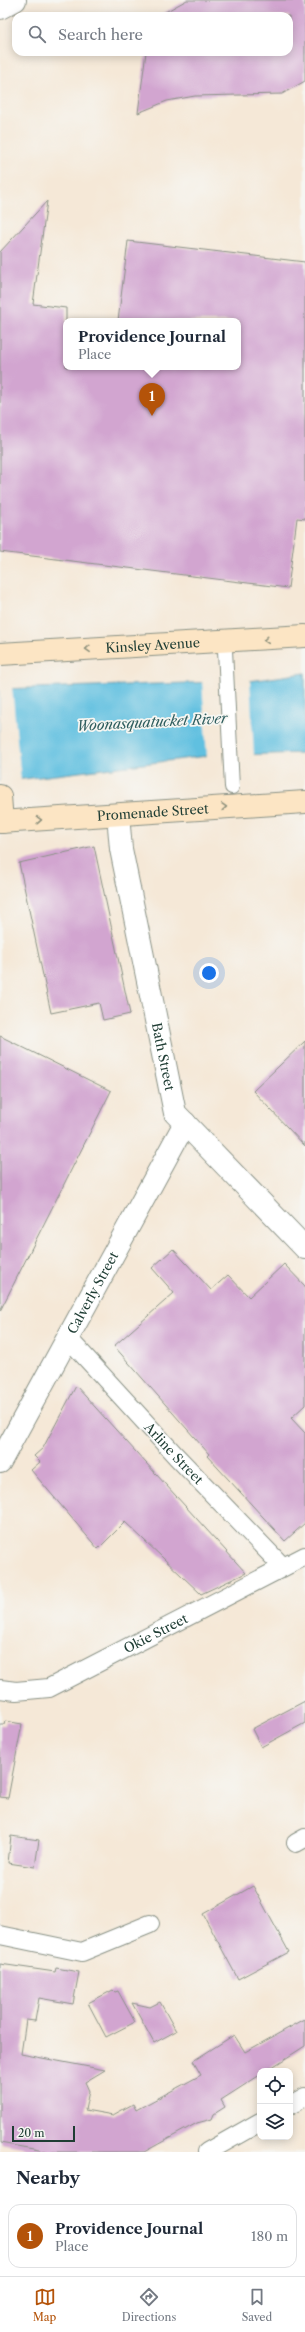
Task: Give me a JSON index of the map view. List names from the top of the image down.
{
  "streets": {
    "main road": ["Kinsley Avenue", "Promenade Street"],
    "street": [
      "Bath Street",
      "Calverly Street",
      "Arline Street",
      "Okie Street"
    ]
  },
  "crossings": [
    ["Promenade Street", "Bath Street"],
    ["Bath Street", "Calverly Street"],
    ["Calverly Street", "Arline Street"],
    ["Arline Street", "Okie Street"]
  ],
  "one_way": ["Kinsley Avenue", "Promenade Street"],
  "water": ["Woonasquatucket River"],
  "scale_bar": "20 m",
  "page": {
    "search": "Search here",
    "popup": ["Providence Journal", "Place"],
    "pins": "1",
    "scale": "20 m",
    "heading": "Nearby",
    "list": [
      {
        "mark": "1",
        "name": "Providence Journal",
        "note": "Place",
        "value": "180 m"
      }
    ],
    "nav": ["Map", "Directions", "Saved"]
  }
}
